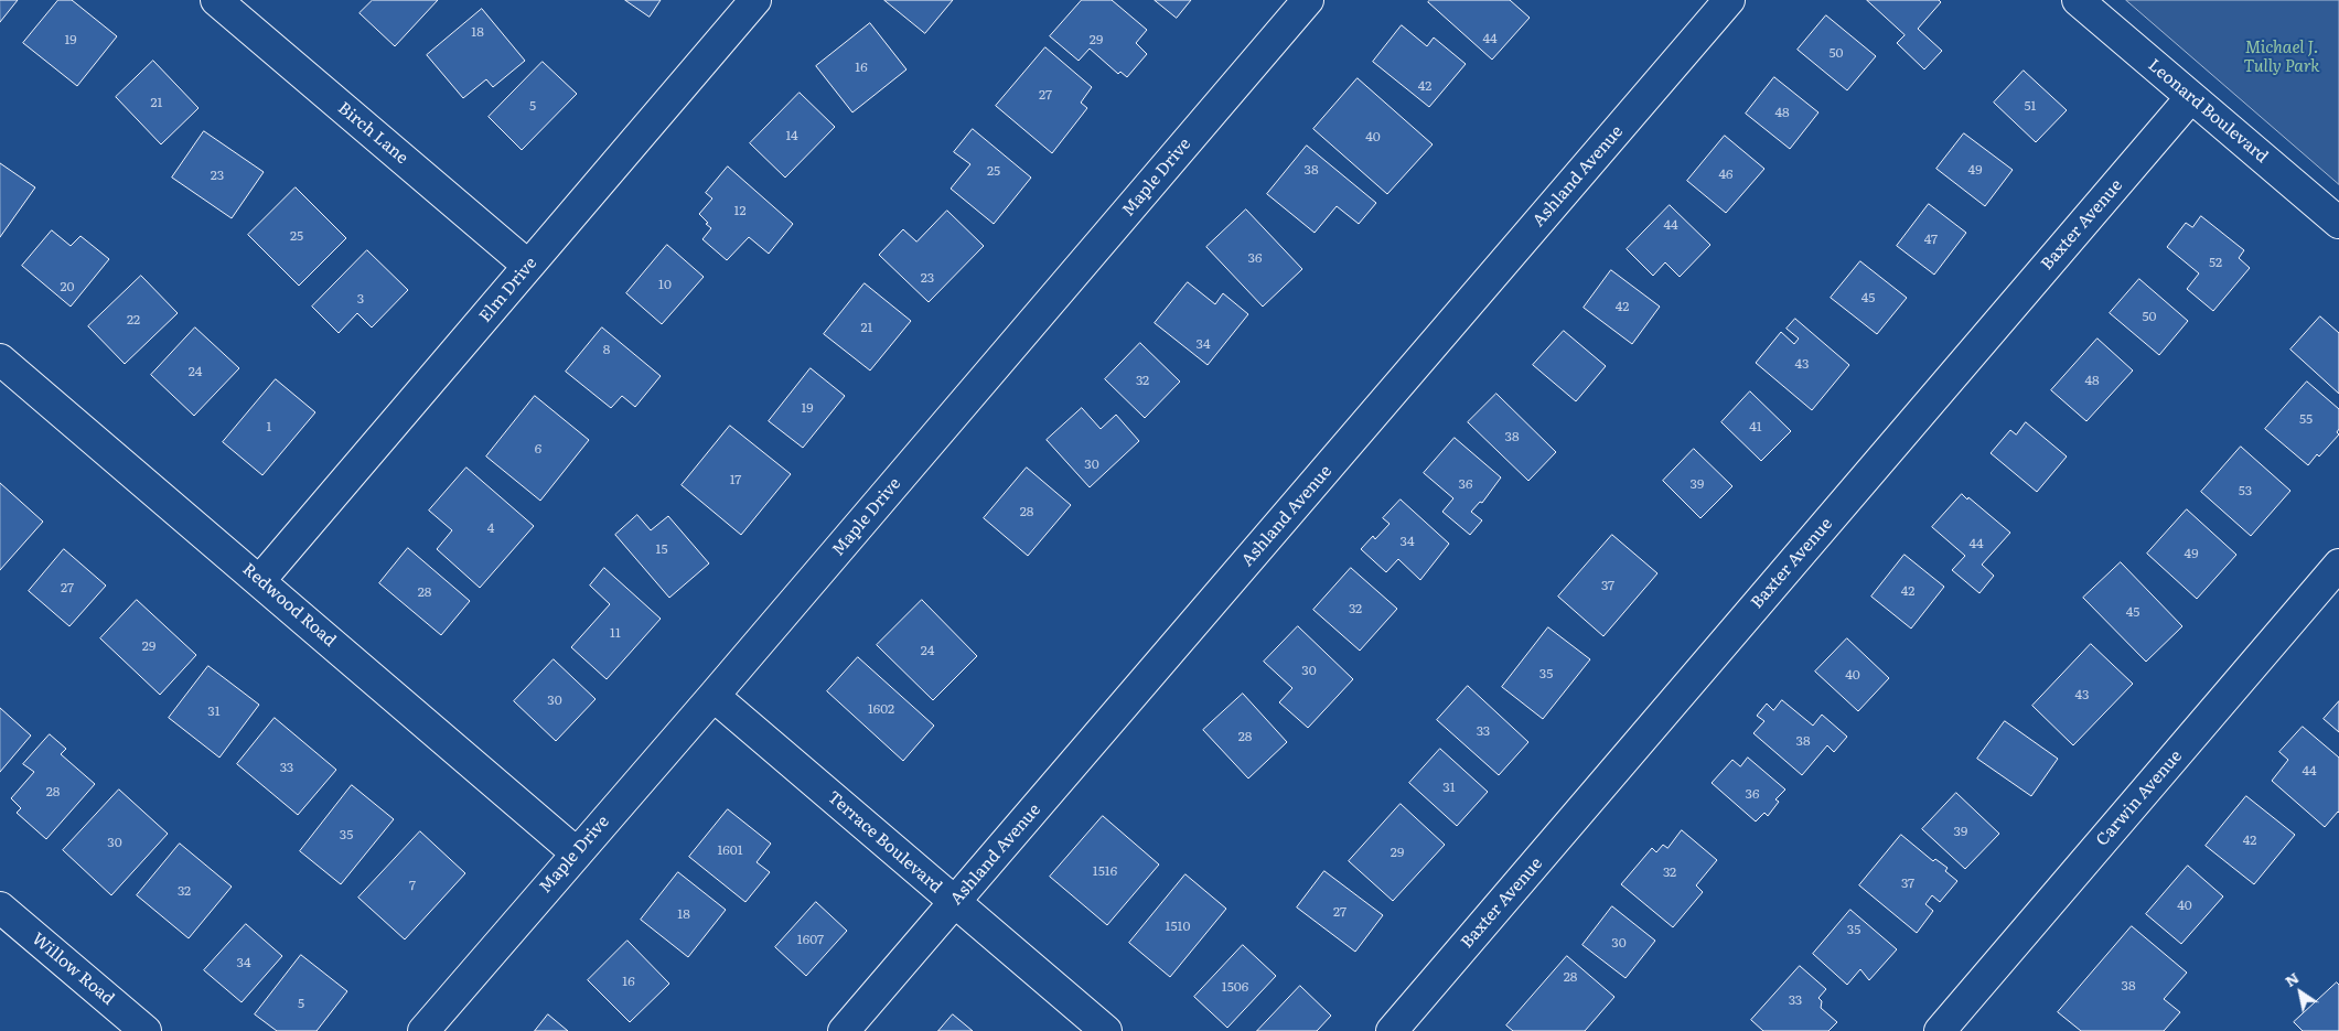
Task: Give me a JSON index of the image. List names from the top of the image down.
{
  "streets": {
    "street": [
      "Leonard Boulevard",
      "Birch Lane",
      "Ashland Avenue",
      "Maple Drive",
      "Baxter Avenue",
      "Elm Drive",
      "Redwood Road",
      "Carwin Avenue",
      "Terrace Boulevard",
      "Willow Road"
    ]
  },
  "crossings": [
    ["Leonard Boulevard", "Baxter Avenue"],
    ["Birch Lane", "Elm Drive"],
    ["Ashland Avenue", "Terrace Boulevard"],
    ["Maple Drive", "Redwood Road"],
    ["Maple Drive", "Terrace Boulevard"],
    ["Elm Drive", "Redwood Road"]
  ],
  "parks": ["Michael J. Tully Park"],
  "house_numbers": [
    "18",
    "44",
    "19",
    "29",
    "50",
    "16",
    "42",
    "27",
    "21",
    "5",
    "51",
    "48",
    "14",
    "40",
    "38",
    "49",
    "25",
    "46",
    "23",
    "12",
    "44",
    "25",
    "47",
    "36",
    "52",
    "23",
    "10",
    "20",
    "45",
    "3",
    "42",
    "50",
    "22",
    "21",
    "34",
    "8",
    "43",
    "24",
    "32",
    "48",
    "19",
    "55",
    "1",
    "41",
    "38",
    "6",
    "30",
    "17",
    "36",
    "39",
    "53",
    "28",
    "4",
    "34",
    "44",
    "15",
    "49",
    "37",
    "27",
    "42",
    "28",
    "32",
    "45",
    "11",
    "29",
    "24",
    "30",
    "35",
    "40",
    "43",
    "30",
    "1602",
    "31",
    "33",
    "28",
    "38",
    "33",
    "44",
    "31",
    "28",
    "36",
    "39",
    "35",
    "42",
    "30",
    "1601",
    "29",
    "1516",
    "32",
    "37",
    "7",
    "32",
    "40",
    "27",
    "18",
    "1510",
    "35",
    "1607",
    "30",
    "34",
    "28",
    "16",
    "38",
    "1506",
    "33",
    "5"
  ],
  "north": "top left"
}
